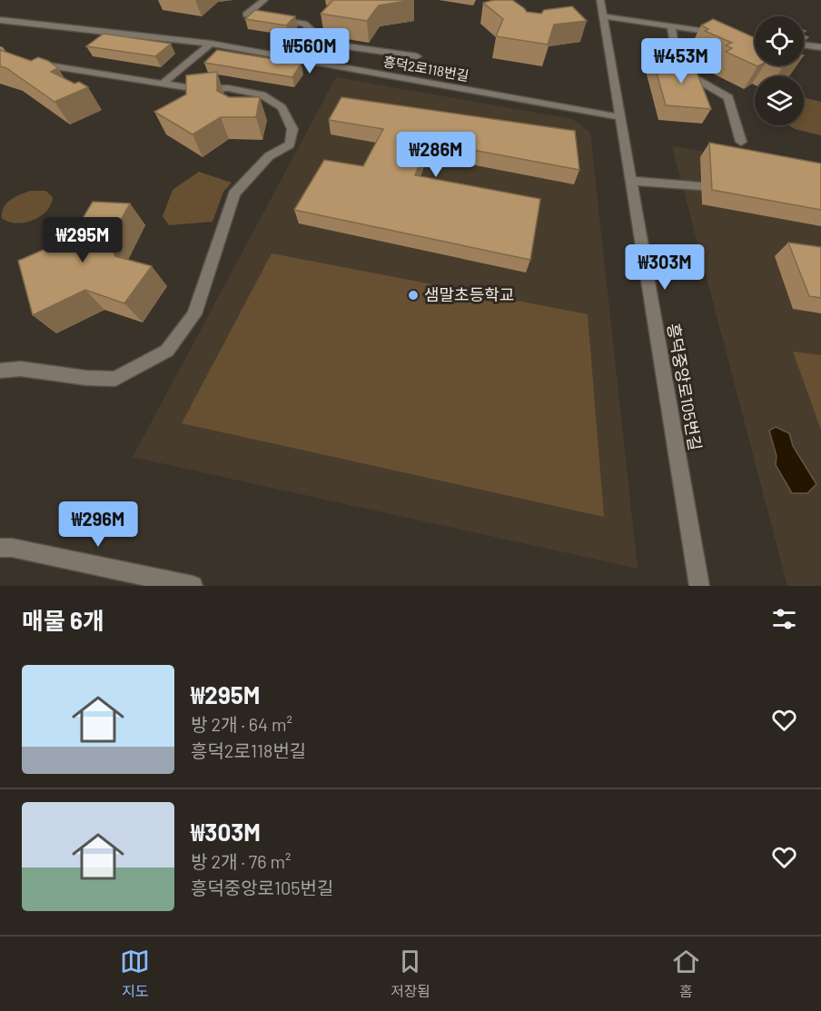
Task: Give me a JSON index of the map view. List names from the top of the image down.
{
  "streets": {
    "street": ["흥덕2로118번길", "흥덕중앙로105번길"]
  },
  "crossings": [
    ["흥덕2로118번길", "흥덕중앙로105번길"]
  ],
  "places": ["샘말초등학교"],
  "page": {
    "price": [
      "₩560M",
      "₩453M",
      "₩286M",
      "₩295M",
      "₩303M",
      "₩296M"
    ],
    "heading": "매물 6개",
    "list": [
      {
        "name": "₩295M",
        "note": "방 2개 · 64 m² · 흥덕2로118번길"
      },
      {
        "name": "₩303M",
        "note": "방 2개 · 76 m² · 흥덕중앙로105번길"
      }
    ],
    "tabs": ["지도", "저장됨", "홈"]
  }
}
